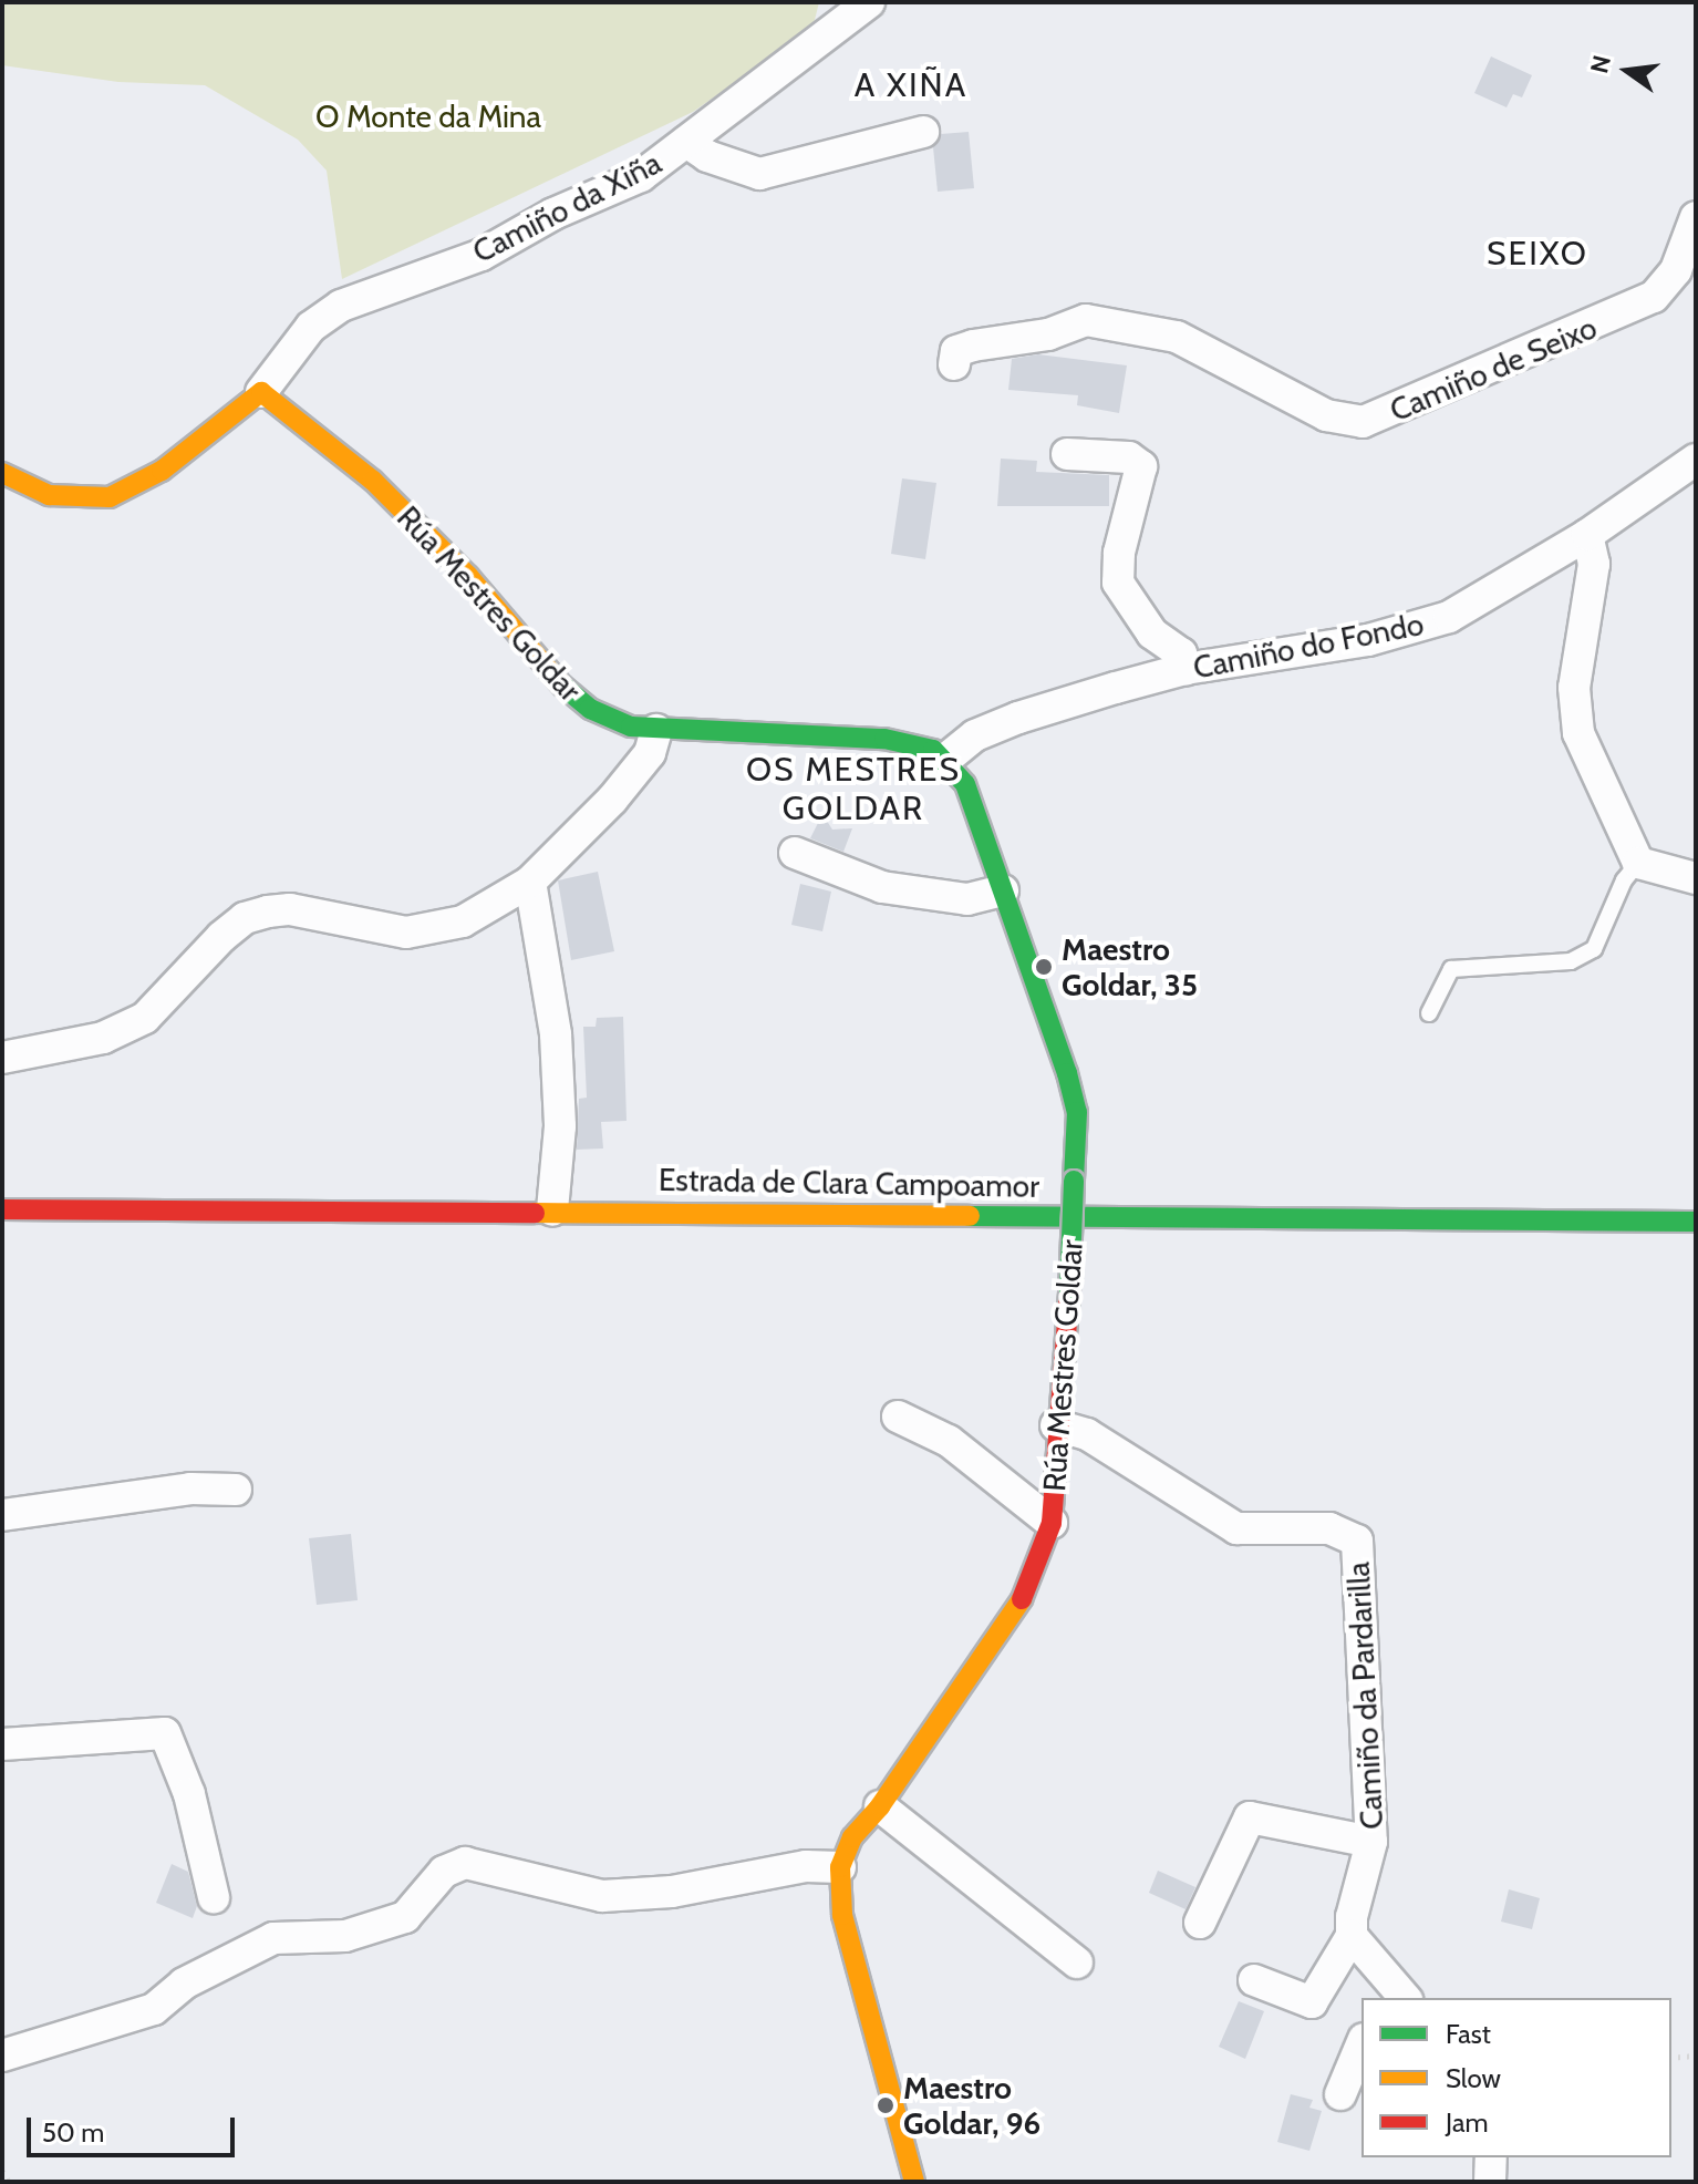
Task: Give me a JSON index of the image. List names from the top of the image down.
{
  "streets": {
    "street": [
      "Camiño da Xiña",
      "Camiño de Seixo",
      "Rúa Mestres Goldar",
      "Camiño do Fondo",
      "Estrada de Clara Campoamor",
      "Camiño da Pardarilla"
    ]
  },
  "crossings": [
    ["Camiño da Xiña", "Rúa Mestres Goldar"],
    ["Rúa Mestres Goldar", "Camiño do Fondo"],
    ["Rúa Mestres Goldar", "Camiño da Pardarilla"]
  ],
  "districts": ["A XIÑA", "SEIXO", "OS MESTRES GOLDAR"],
  "parks": ["O Monte da Mina"],
  "places": ["Maestro Goldar, 35", "Maestro Goldar, 96"],
  "legend": ["Fast", "Slow", "Jam"],
  "scale_bar": "50 m",
  "north": "left"
}
